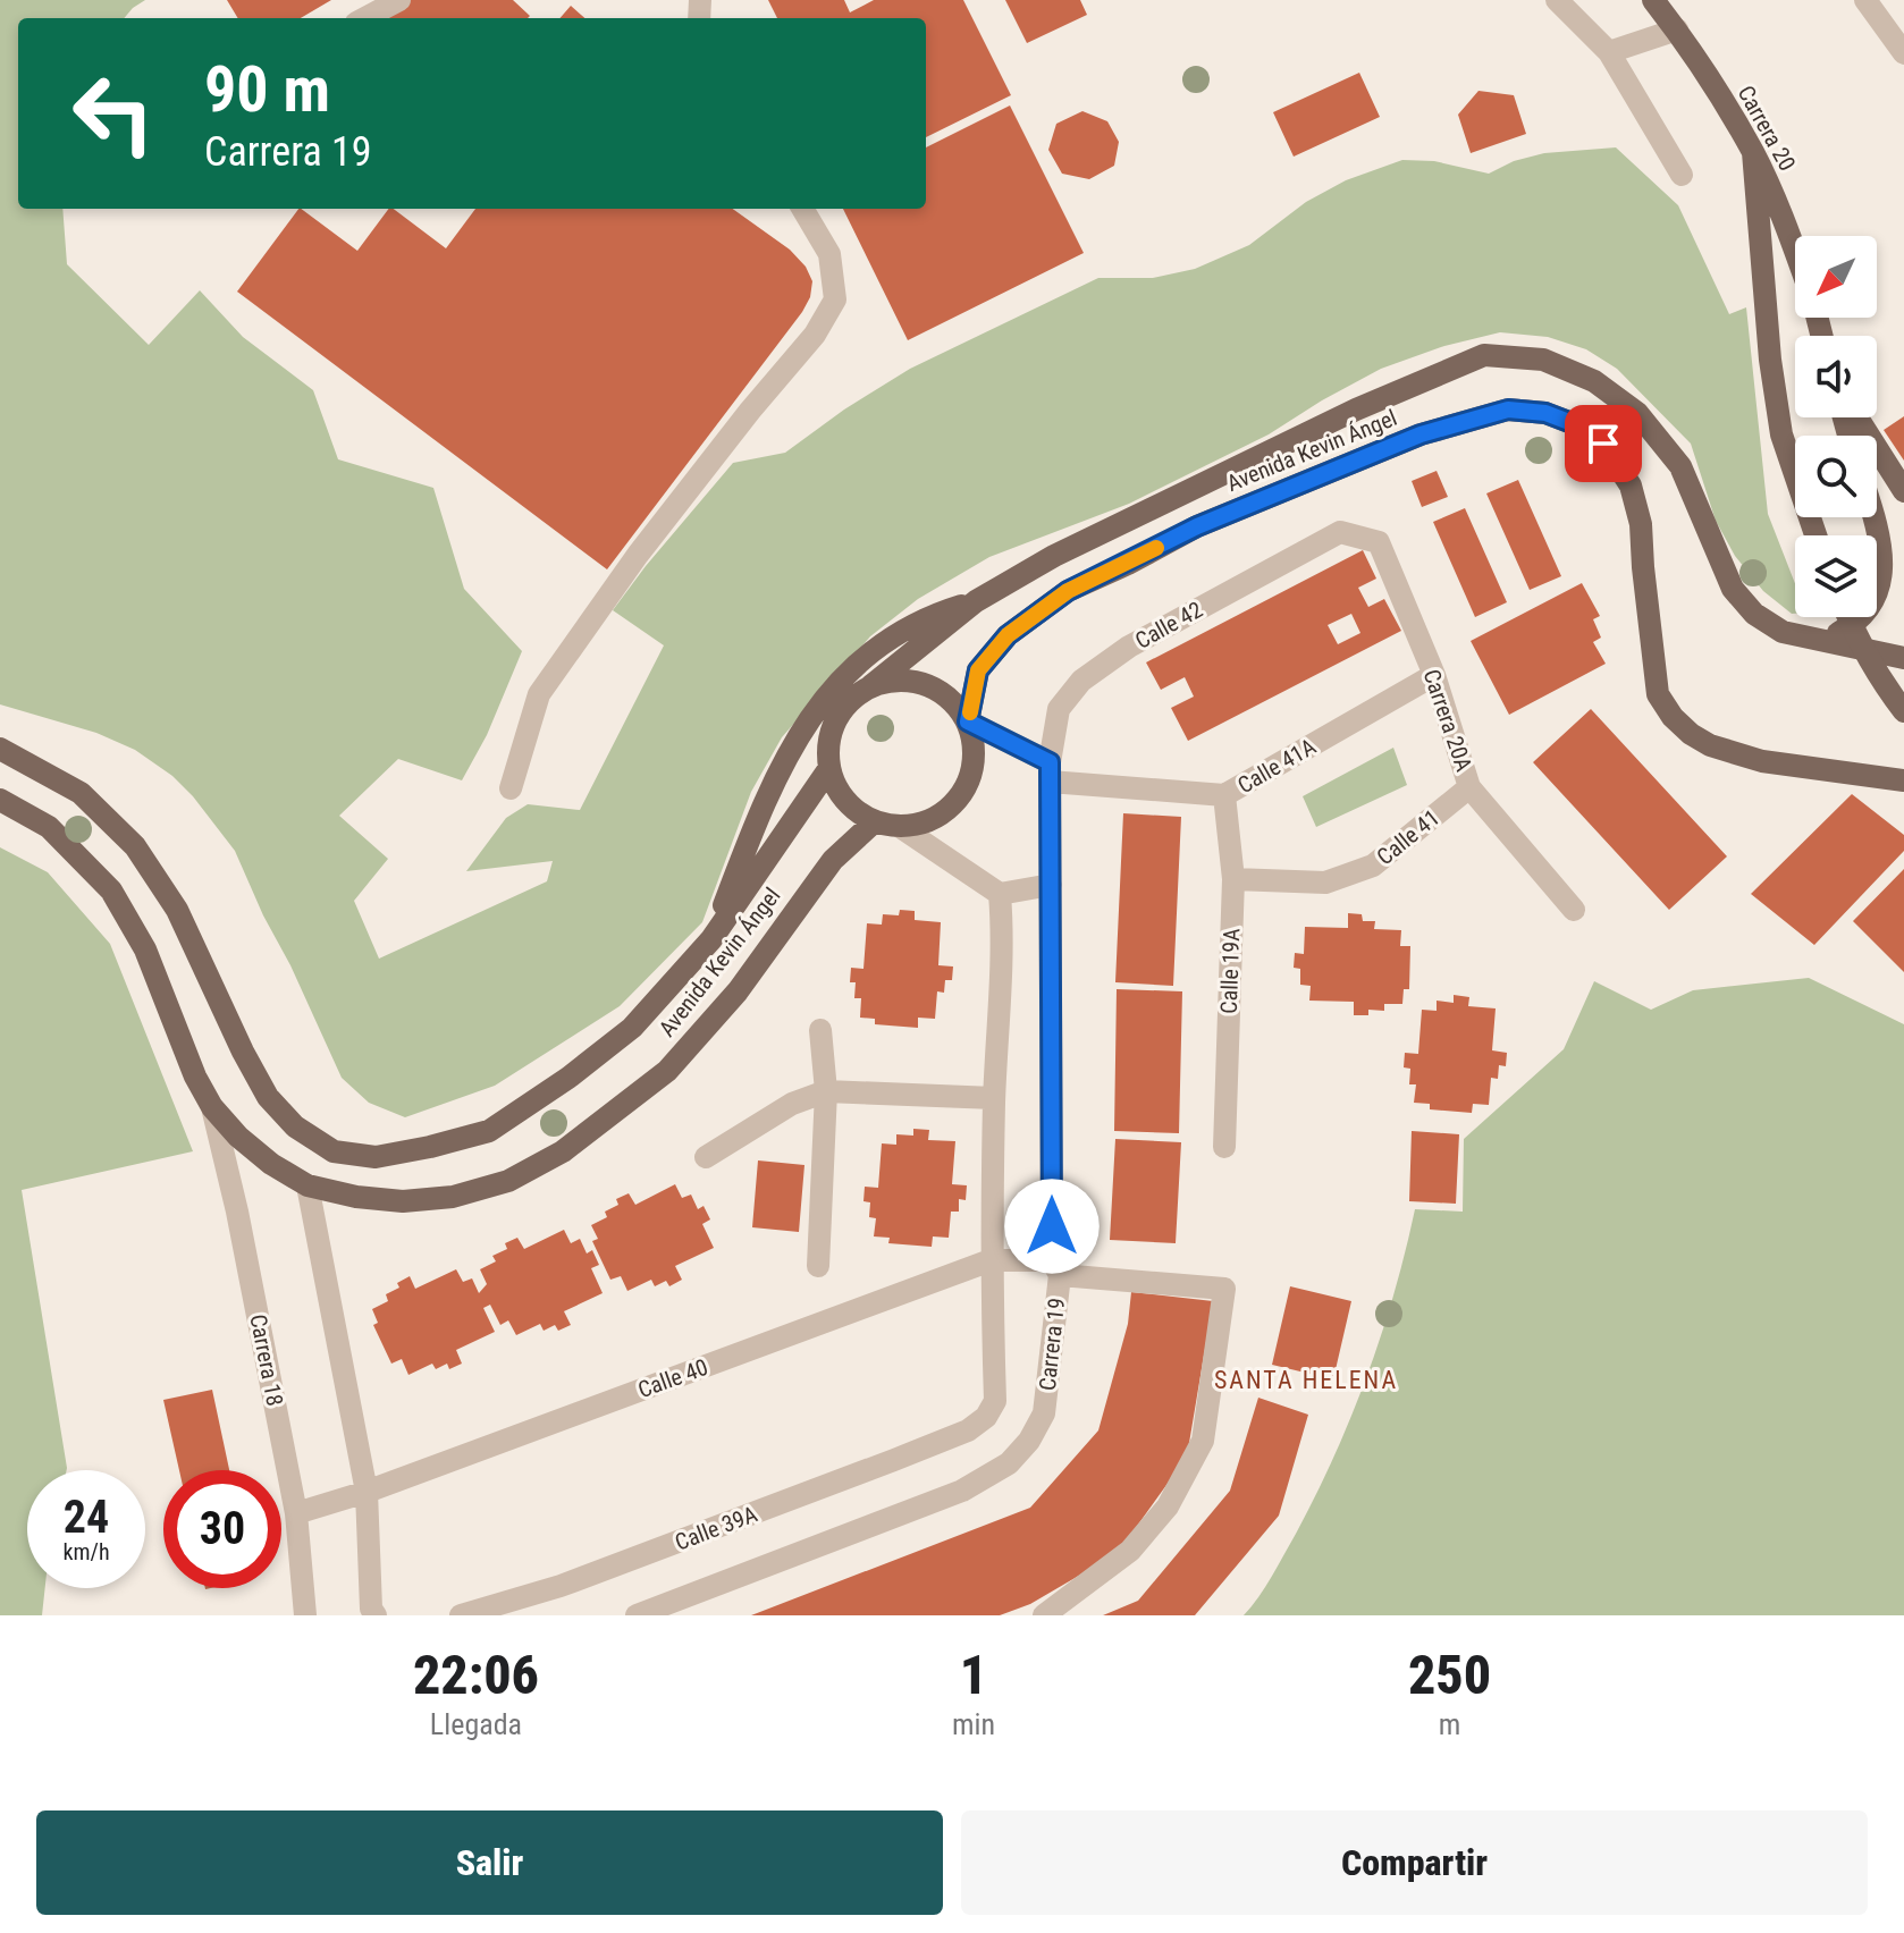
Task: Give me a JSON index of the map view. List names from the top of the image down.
{
  "streets": {
    "main road": ["Carrera 20", "Avenida Kevin Ángel"],
    "street": [
      "Calle 42",
      "Carrera 20A",
      "Calle 41A",
      "Calle 41",
      "Calle 19A",
      "Carrera 19",
      "Carrera 18",
      "Calle 40",
      "Calle 39A"
    ]
  },
  "crossings": [
    ["Avenida Kevin Ángel", "Carrera 18"],
    ["Calle 42", "Carrera 20A"],
    ["Calle 42", "Calle 41A"],
    ["Calle 42", "Carrera 19"],
    ["Carrera 20A", "Calle 41A"],
    ["Carrera 20A", "Calle 41"],
    ["Calle 41A", "Calle 19A"],
    ["Calle 41A", "Carrera 19"],
    ["Calle 41", "Calle 19A"],
    ["Carrera 19", "Calle 40"],
    ["Carrera 18", "Calle 40"],
    ["Calle 40", "Calle 39A"]
  ],
  "districts": ["SANTA HELENA"],
  "north": "bottom left",
  "page": {
    "turn": ["90 m", "Carrera 19"],
    "speed": "24 km/h",
    "limit": "30",
    "eta": [
      "22:06",
      "Llegada",
      "1",
      "min",
      "250",
      "m"
    ],
    "buttons": ["Salir", "Compartir"]
  }
}
